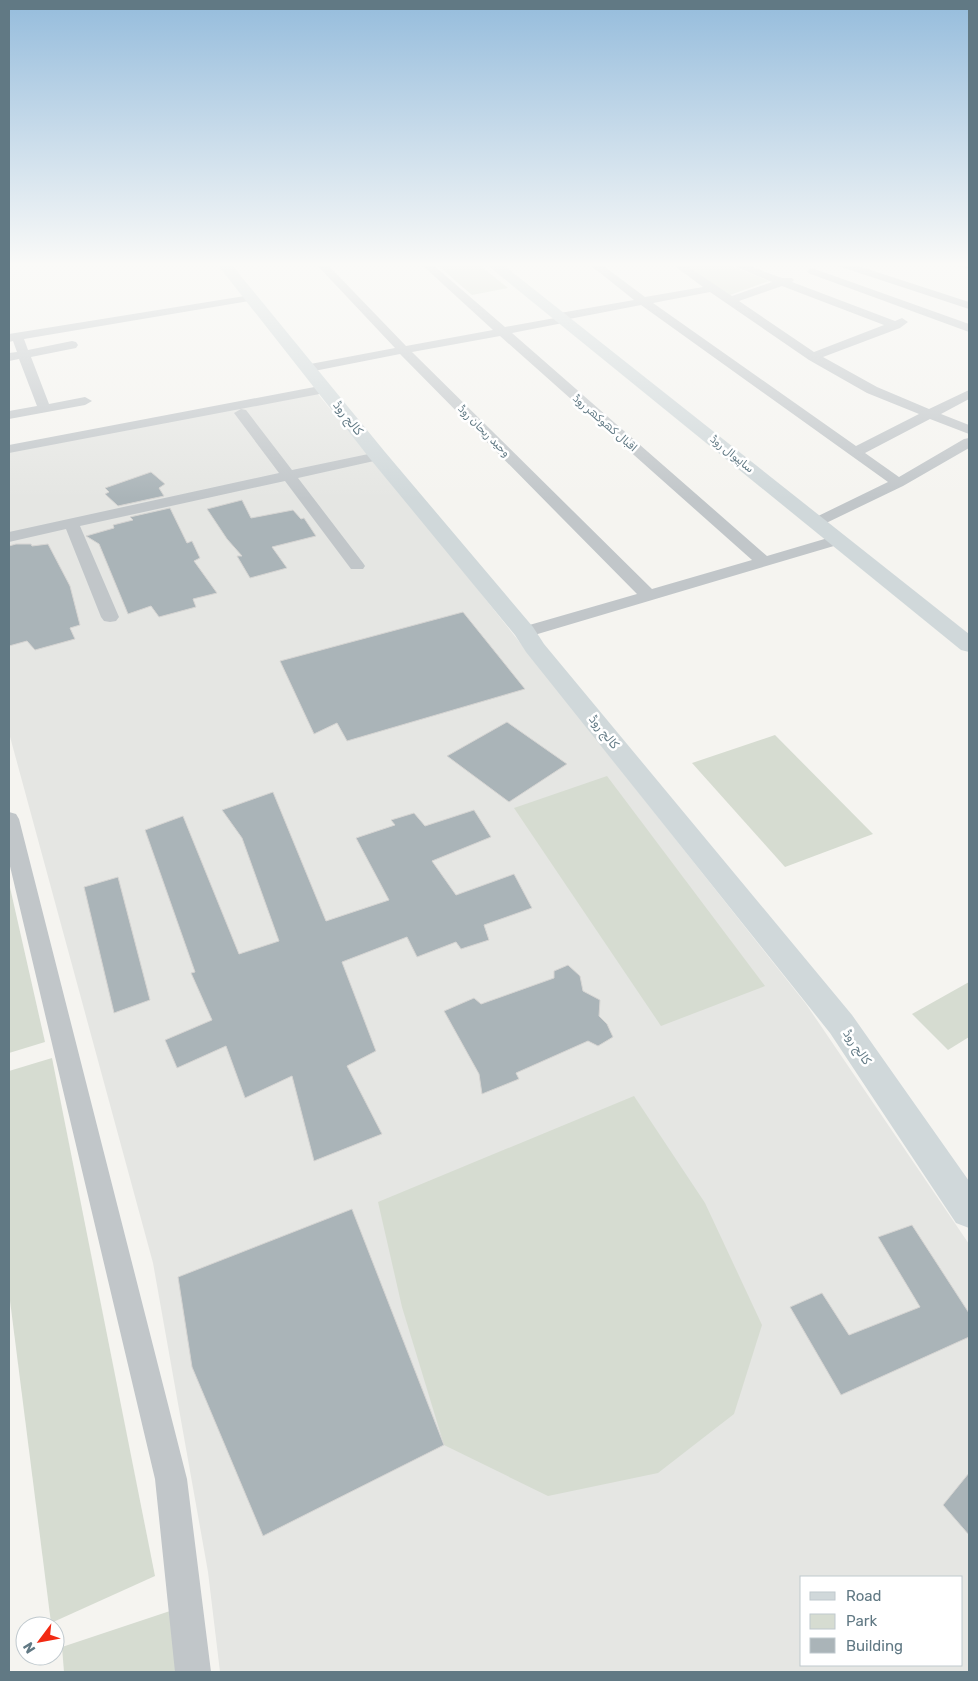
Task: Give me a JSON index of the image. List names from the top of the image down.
{
  "streets": {
    "main road": ["کالج روڈ", "ساہیوال روڈ"],
    "street": ["اقبال کھوکھر روڈ", "وحید ریحان روڈ"]
  },
  "legend": ["Road", "Park", "Building"],
  "north": "bottom left"
}
